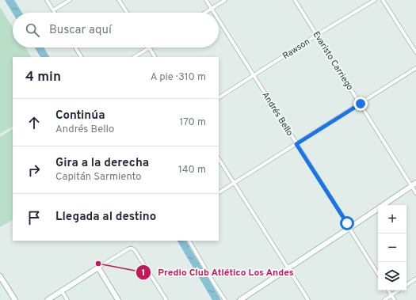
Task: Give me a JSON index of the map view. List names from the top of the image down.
{
  "streets": {
    "street": ["Rawson", "Evaristo Carriego", "Andrés Bello"]
  },
  "crossings": [
    ["Rawson", "Evaristo Carriego"],
    ["Rawson", "Andrés Bello"]
  ],
  "places": ["Predio Club Atlético Los Andes"],
  "page": {
    "search": "Buscar aquí",
    "heading": ["4 min", "A pie · 310 m"],
    "list": [
      ["Continúa", "Andrés Bello", "170 m"],
      ["Gira a la derecha", "Capitán Sarmiento", "140 m"],
      "Llegada al destino"
    ],
    "map_buttons": ["+", "−"]
  }
}
